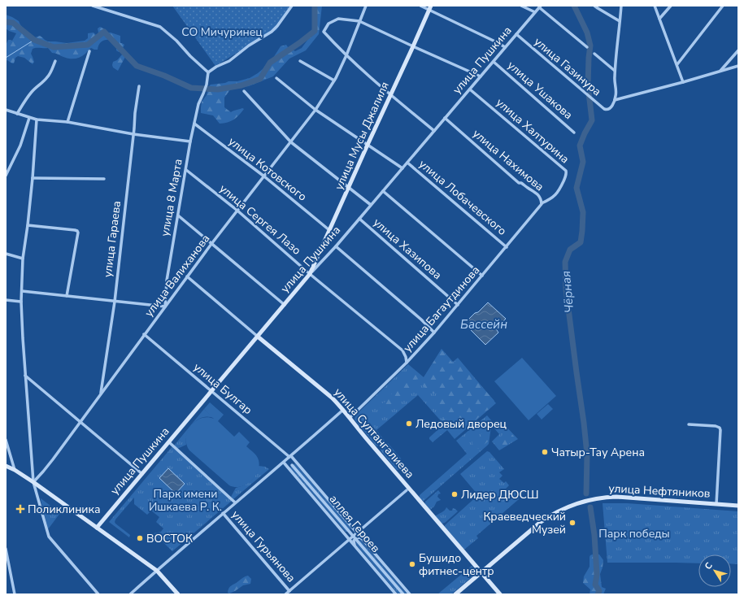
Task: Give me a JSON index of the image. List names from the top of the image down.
{
  "streets": {
    "main road": [
      "улица Пушкина",
      "улица Мусы Джалиля",
      "улица Султангалиева",
      "улица Нефтяников"
    ],
    "street": [
      "улица Газинура",
      "улица Ушакова",
      "улица Халтурина",
      "улица Нахимова",
      "улица Котовского",
      "улица 8 Марта",
      "улица Лобачевского",
      "улица Сергея Лазо",
      "улица Гараева",
      "улица Хазипова",
      "улица Валиханова",
      "улица Багаутдинова",
      "улица Булгар",
      "аллея Героев",
      "улица Гурьянова"
    ]
  },
  "crossings": [
    ["улица Пушкина", "улица Газинура"],
    ["улица Пушкина", "улица Ушакова"],
    ["улица Пушкина", "улица Халтурина"],
    ["улица Пушкина", "улица Мусы Джалиля"],
    ["улица Пушкина", "улица Нахимова"],
    ["улица Пушкина", "улица Лобачевского"],
    ["улица Пушкина", "улица Сергея Лазо"],
    ["улица Пушкина", "улица Хазипова"],
    ["улица Пушкина", "улица Булгар"],
    ["улица Пушкина", "улица Султангалиева"],
    ["улица Халтурина", "улица Нахимова"],
    ["улица Халтурина", "улица Багаутдинова"],
    ["улица Мусы Джалиля", "улица Котовского"],
    ["улица Мусы Джалиля", "улица Сергея Лазо"],
    ["улица Нахимова", "улица Багаутдинова"],
    ["улица Котовского", "улица 8 Марта"],
    ["улица Котовского", "улица Валиханова"],
    ["улица 8 Марта", "улица Сергея Лазо"],
    ["улица 8 Марта", "улица Валиханова"],
    ["улица Лобачевского", "улица Багаутдинова"],
    ["улица Сергея Лазо", "улица Валиханова"],
    ["улица Сергея Лазо", "улица Багаутдинова"],
    ["улица Гараева", "улица Валиханова"],
    ["улица Хазипова", "улица Багаутдинова"],
    ["улица Валиханова", "улица Булгар"],
    ["улица Валиханова", "улица Султангалиева"],
    ["улица Багаутдинова", "улица Султангалиева"],
    ["улица Султангалиева", "улица Нефтяников"]
  ],
  "water": ["Чёрная", "Бассейн"],
  "parks": ["СО Мичуринец", "Парк имени Ишкаева Р. К.", "Парк победы"],
  "places": {
    "other": [
      "Ледовый дворец",
      "Чатыр-Тау Арена",
      "Лидер ДЮСШ",
      "Краеведческий Музей",
      "ВОСТОК",
      "Бушидо фитнес-центр"
    ],
    "health": ["Поликлиника"]
  },
  "north": "top left"
}
